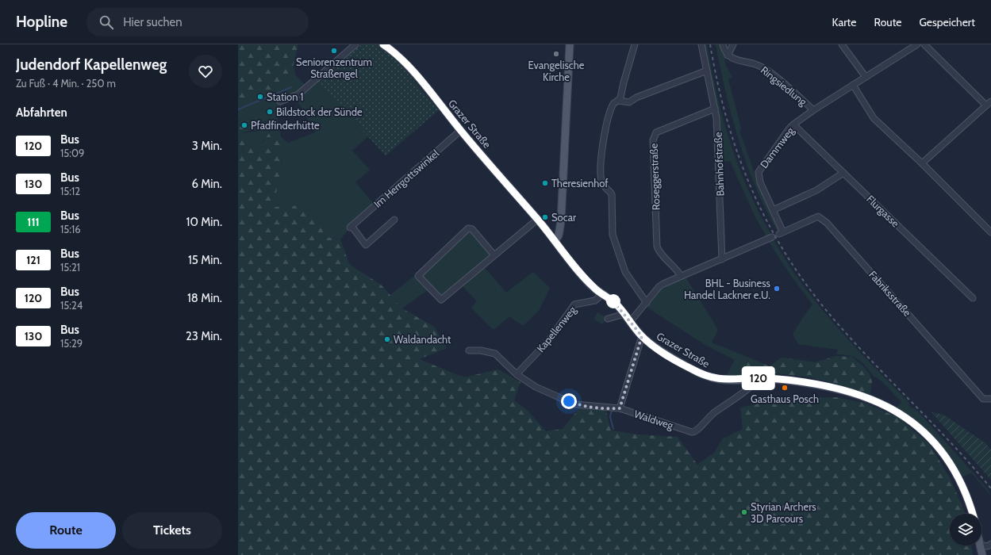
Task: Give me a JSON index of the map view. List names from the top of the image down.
{
  "streets": {
    "main road": ["Grazer Straße"],
    "street": [
      "Ringsiedlung",
      "Dammweg",
      "Bahnhofstraße",
      "Roseggerstraße",
      "Im Herrgottswinkel",
      "Flurgasse",
      "Fabriksstraße",
      "Kapellenweg",
      "Waldweg"
    ]
  },
  "crossings": [
    ["Ringsiedlung", "Dammweg"],
    ["Grazer Straße", "Im Herrgottswinkel"],
    ["Grazer Straße", "Kapellenweg"],
    ["Grazer Straße", "Waldweg"],
    ["Dammweg", "Flurgasse"],
    ["Dammweg", "Fabriksstraße"],
    ["Bahnhofstraße", "Roseggerstraße"],
    ["Kapellenweg", "Waldweg"]
  ],
  "places": [
    "Seniorenzentrum Straßengel",
    "Evangelische Kirche",
    "Station 1",
    "Bildstock der Sünde",
    "Pfadfinderhütte",
    "Theresienhof",
    "Socar",
    "BHL - Business Handel Lackner e.U.",
    "Waldandacht",
    "Gasthaus Posch",
    "Styrian Archers 3D Parcours"
  ],
  "lines": ["bus line 120"],
  "page": {
    "header": "Hopline",
    "search": "Hier suchen",
    "nav": ["Karte", "Route", "Gespeichert"],
    "heading": [
      ["Judendorf Kapellenweg", "Zu Fuß · 4 Min. · 250 m"],
      "Abfahrten"
    ],
    "on_map": "120",
    "list": [
      {
        "mark": "120",
        "name": "Bus",
        "note": "15:09",
        "value": "3 Min."
      },
      {
        "mark": "130",
        "name": "Bus",
        "note": "15:12",
        "value": "6 Min."
      },
      {
        "mark": "111",
        "name": "Bus",
        "note": "15:16",
        "value": "10 Min."
      },
      {
        "mark": "121",
        "name": "Bus",
        "note": "15:21",
        "value": "15 Min."
      },
      {
        "mark": "120",
        "name": "Bus",
        "note": "15:24",
        "value": "18 Min."
      },
      {
        "mark": "130",
        "name": "Bus",
        "note": "15:29",
        "value": "23 Min."
      }
    ],
    "buttons": ["Route", "Tickets"]
  }
}
